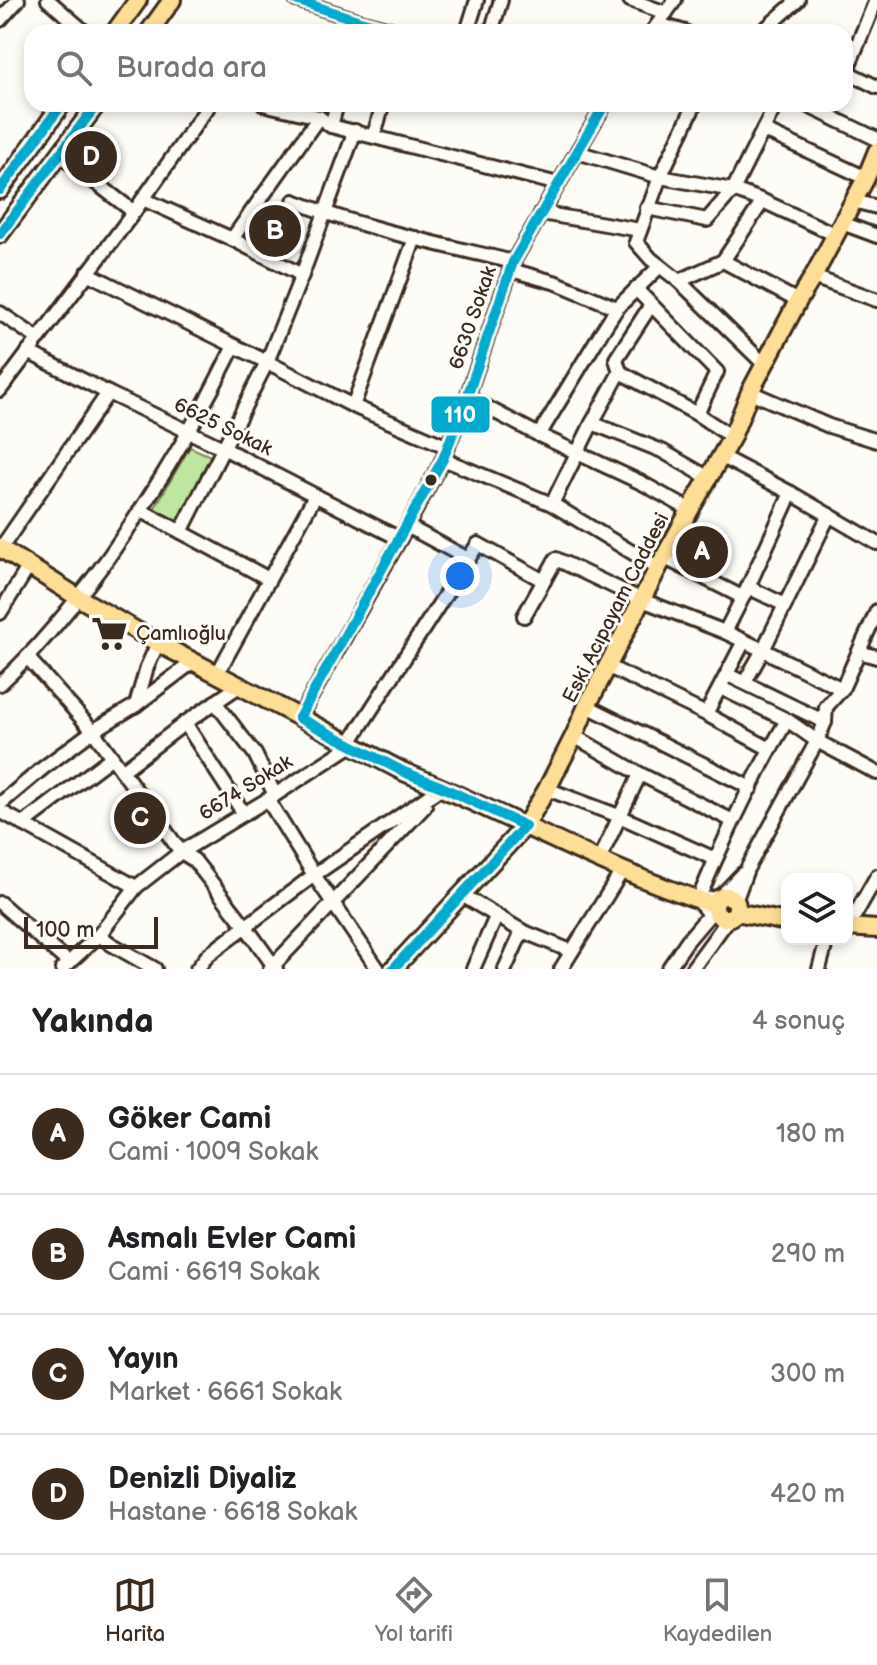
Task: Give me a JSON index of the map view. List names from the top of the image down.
{
  "streets": {
    "main road": ["Eski Acıpayam Caddesi"],
    "street": ["6630 Sokak", "6625 Sokak", "6674 Sokak"]
  },
  "crossings": [
    ["6630 Sokak", "6625 Sokak"]
  ],
  "places": {
    "supermarket": ["Çamlıoğlu"]
  },
  "lines": ["transit line 110"],
  "scale_bar": "100 m",
  "page": {
    "search": "Burada ara",
    "pins": [
      "D",
      "B",
      "A",
      "C"
    ],
    "scale": "100 m",
    "heading": ["Yakında", "4 sonuç"],
    "list": [
      {
        "mark": "A",
        "name": "Göker Cami",
        "note": "Cami · 1009 Sokak",
        "value": "180 m"
      },
      {
        "mark": "B",
        "name": "Asmalı Evler Cami",
        "note": "Cami · 6619 Sokak",
        "value": "290 m"
      },
      {
        "mark": "C",
        "name": "Yayın",
        "note": "Market · 6661 Sokak",
        "value": "300 m"
      },
      {
        "mark": "D",
        "name": "Denizli Diyaliz",
        "note": "Hastane · 6618 Sokak",
        "value": "420 m"
      }
    ],
    "nav": ["Harita", "Yol tarifi", "Kaydedilen"]
  }
}
